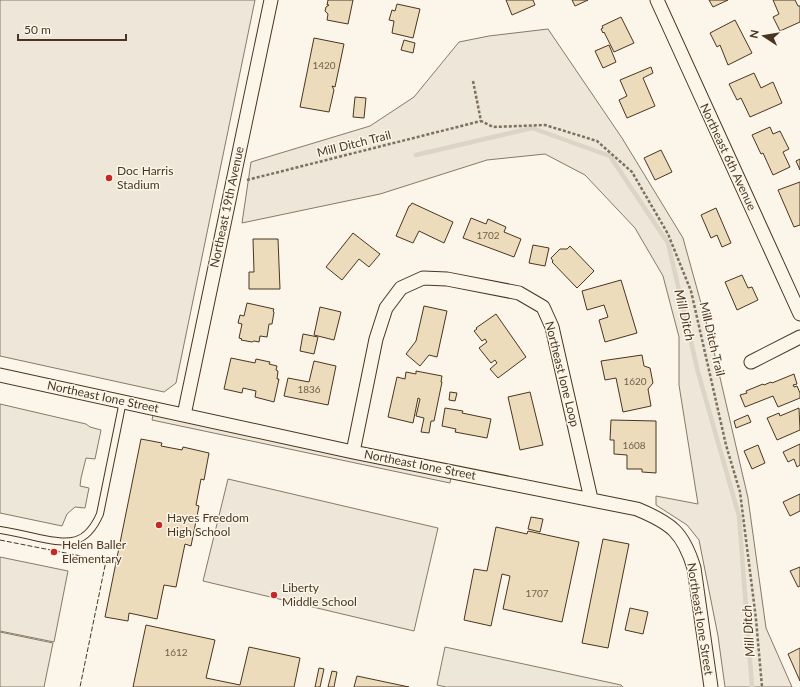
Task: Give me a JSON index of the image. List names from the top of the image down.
{
  "streets": {
    "street": [
      "Northeast 6th Avenue",
      "Northeast 19th Avenue",
      "Northeast Ione Loop",
      "Northeast Ione Street"
    ],
    "path": ["Mill Ditch Trail"]
  },
  "crossings": [
    ["Mill Ditch Trail", "Northeast 19th Avenue"],
    ["Northeast 19th Avenue", "Northeast Ione Street"],
    ["Northeast Ione Loop", "Northeast Ione Street"]
  ],
  "water": ["Mill Ditch"],
  "places": [
    "Doc Harris Stadium",
    "Hayes Freedom High School",
    "Helen Baller Elementary",
    "Liberty Middle School"
  ],
  "house_numbers": [
    "1420",
    "1702",
    "1620",
    "1836",
    "1608",
    "1707",
    "1612"
  ],
  "scale_bar": "50 m",
  "north": "left"
}
